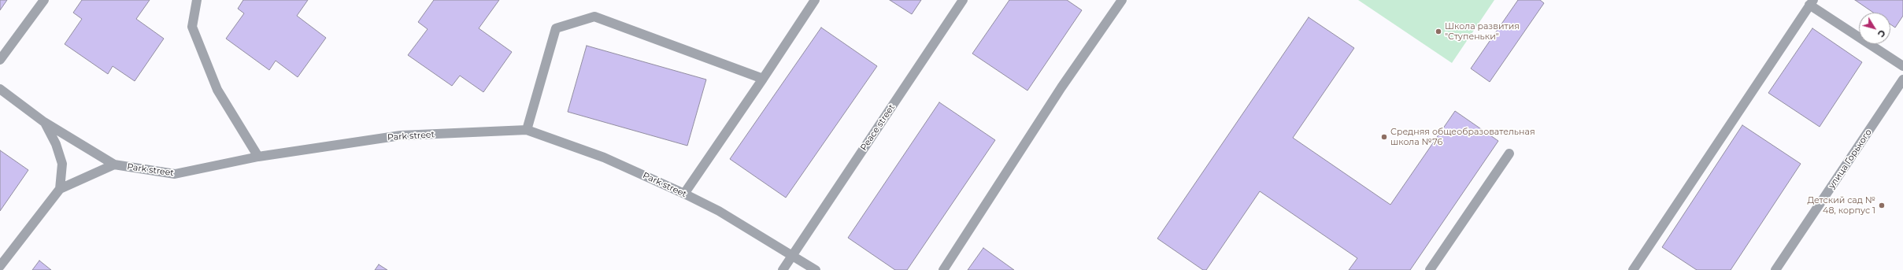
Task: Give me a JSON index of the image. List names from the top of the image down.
{
  "streets": {
    "street": ["Peace street", "Park street", "улица Горького"]
  },
  "crossings": [
    ["Peace street", "Park street"]
  ],
  "places": ["Школа развития \"Ступеньки\"", "Средняя общеобразовательная школа №76", "Детский сад № 48, корпус 1"],
  "north": "bottom right"
}
